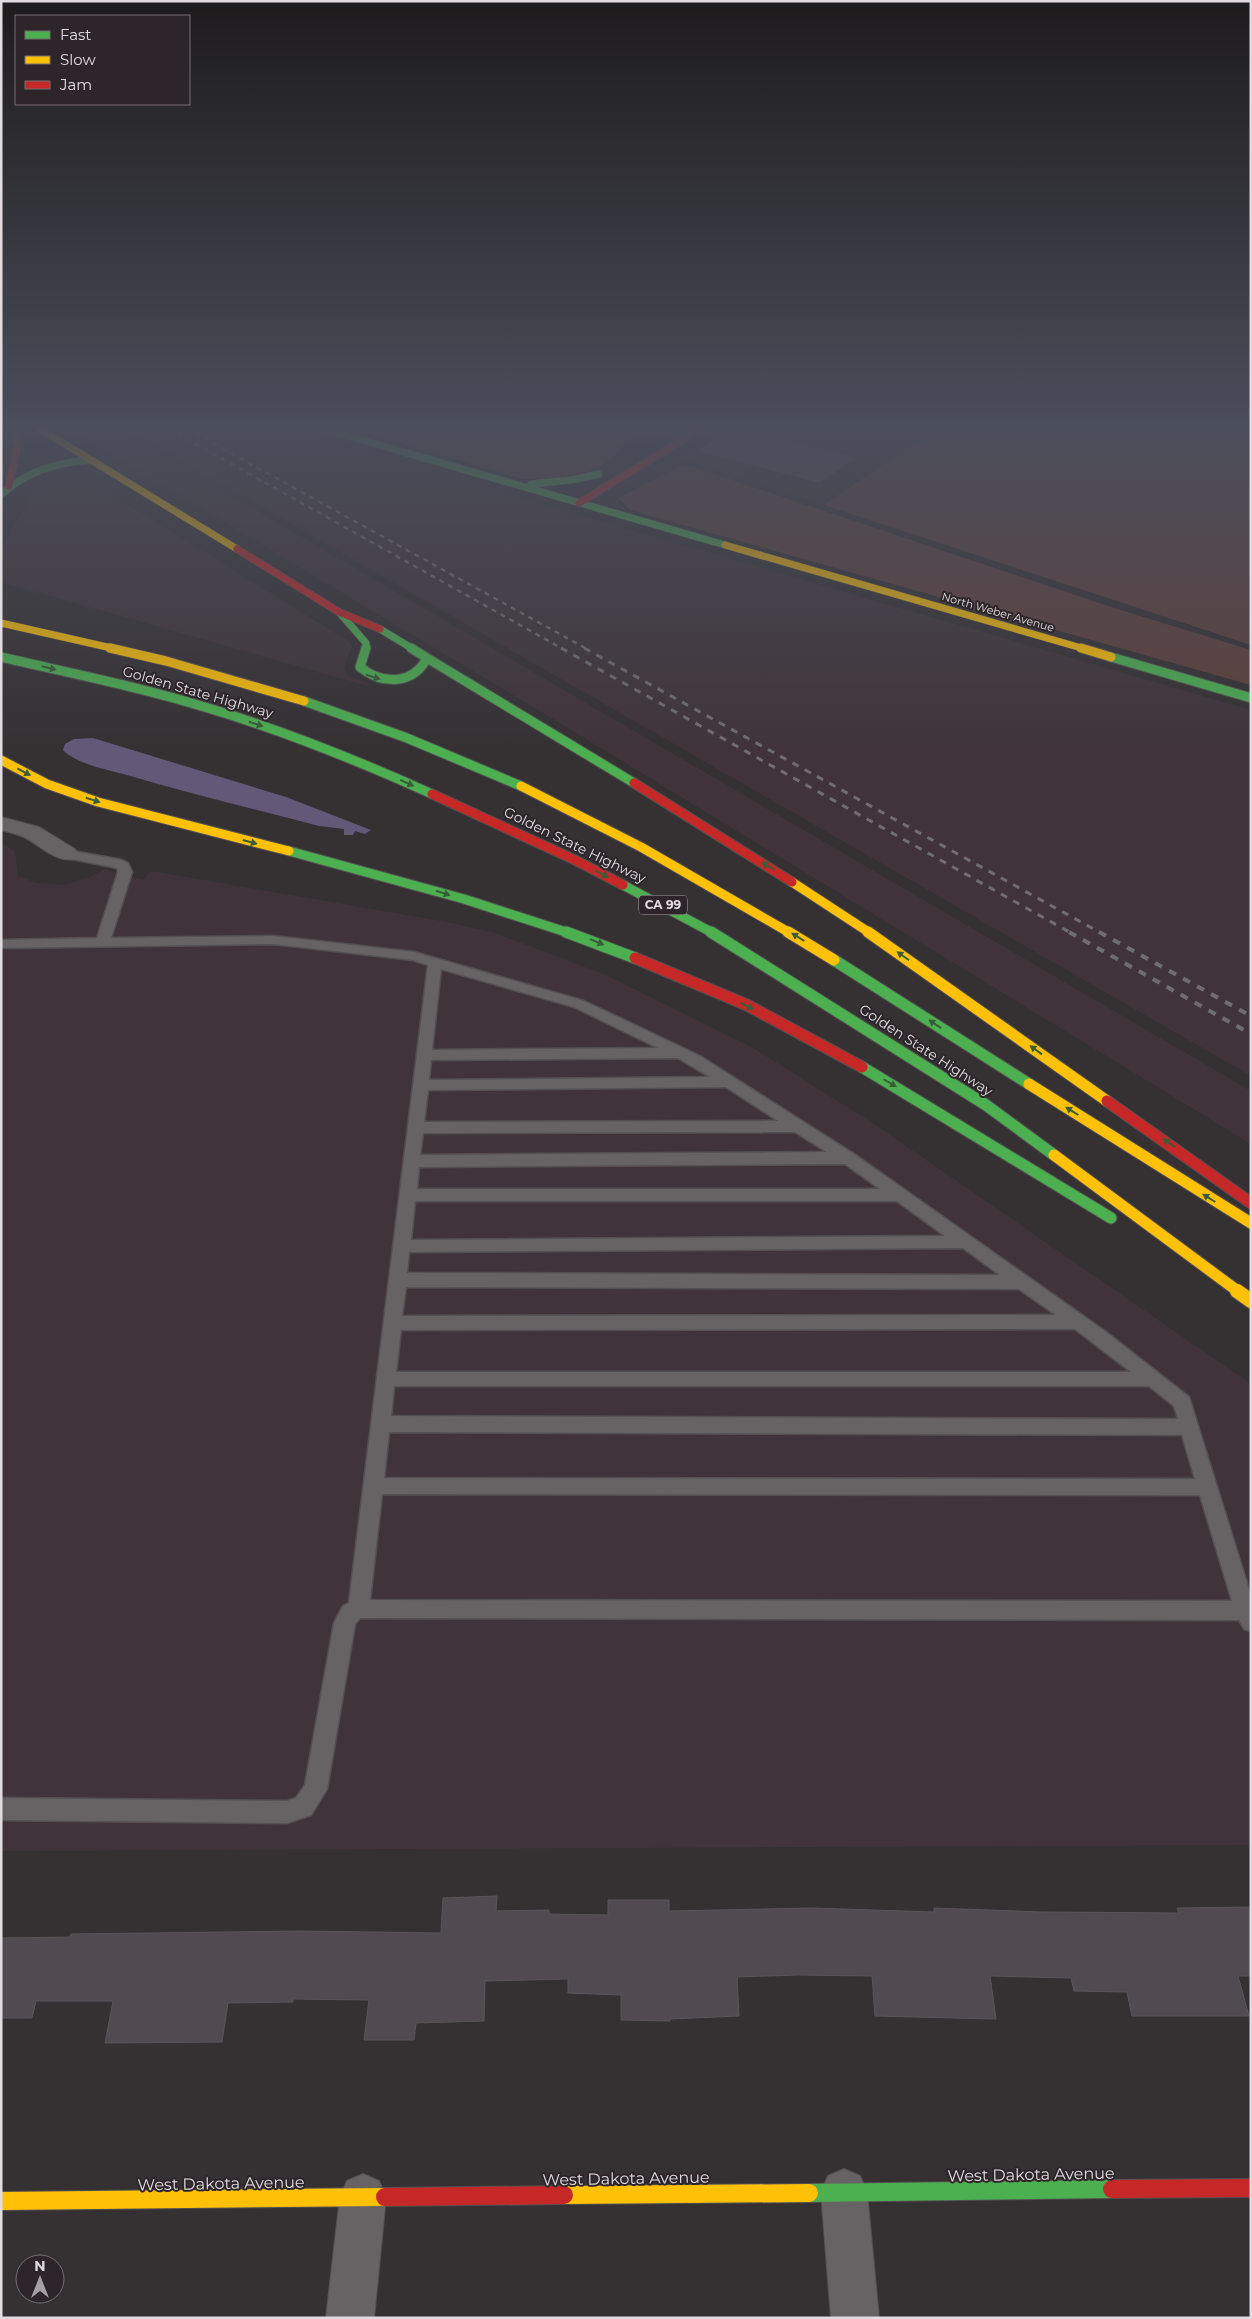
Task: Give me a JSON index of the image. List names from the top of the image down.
{
  "streets": {
    "main road": [
      "North Weber Avenue",
      "Golden State Highway",
      "CA 99",
      "West Dakota Avenue"
    ]
  },
  "legend": ["Fast", "Slow", "Jam"],
  "north": "top"
}
